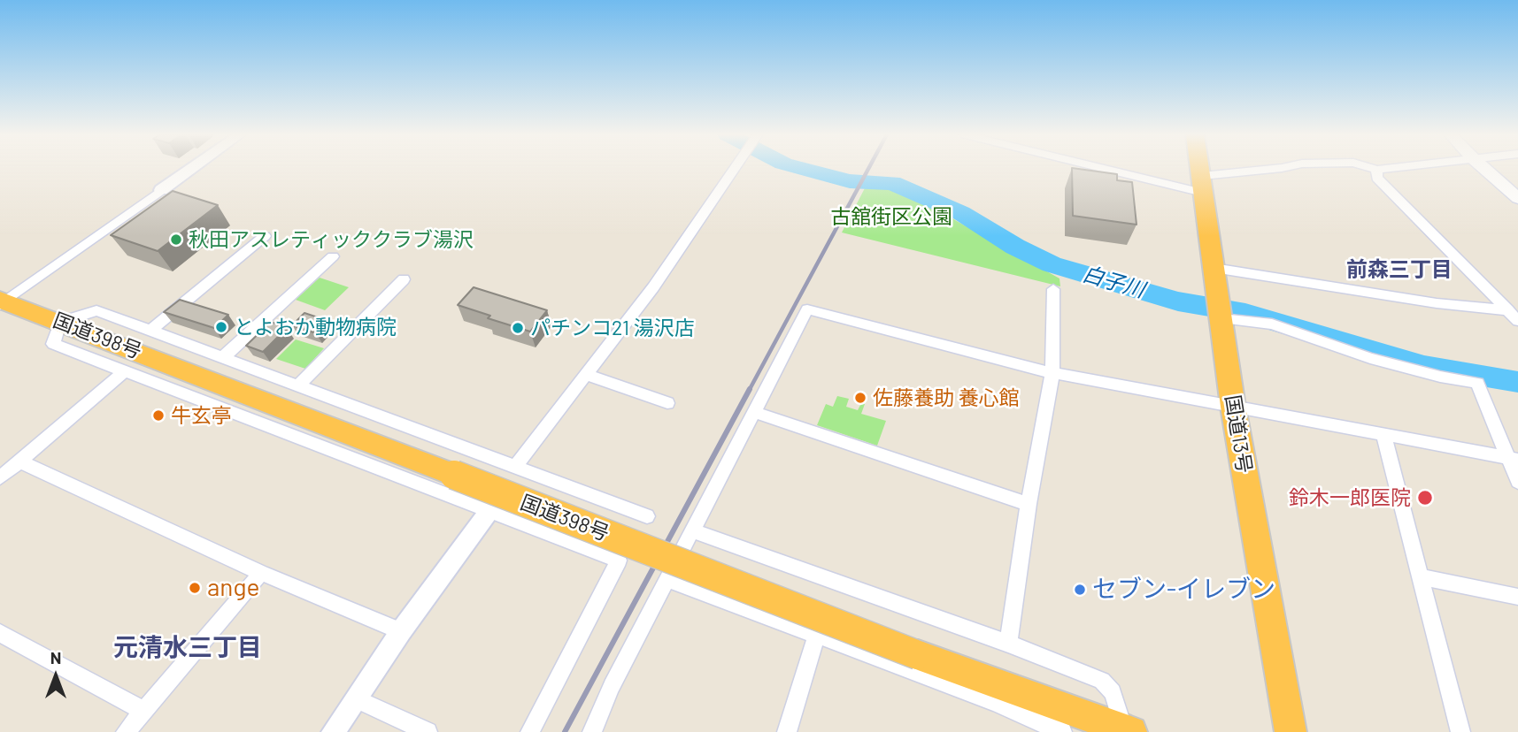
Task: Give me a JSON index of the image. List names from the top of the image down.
{
  "streets": {
    "highway": ["国道398号", "国道13号"]
  },
  "districts": ["前森三丁目", "元清水三丁目"],
  "water": ["白子川"],
  "parks": ["古舘街区公園"],
  "places": [
    "秋田アスレティッククラブ湯沢",
    "とよおか動物病院",
    "パチンコ21 湯沢店",
    "佐藤養助 養心館",
    "牛玄亭",
    "鈴木一郎医院",
    "ange",
    "セブン-イレブン"
  ],
  "north": "top"
}
